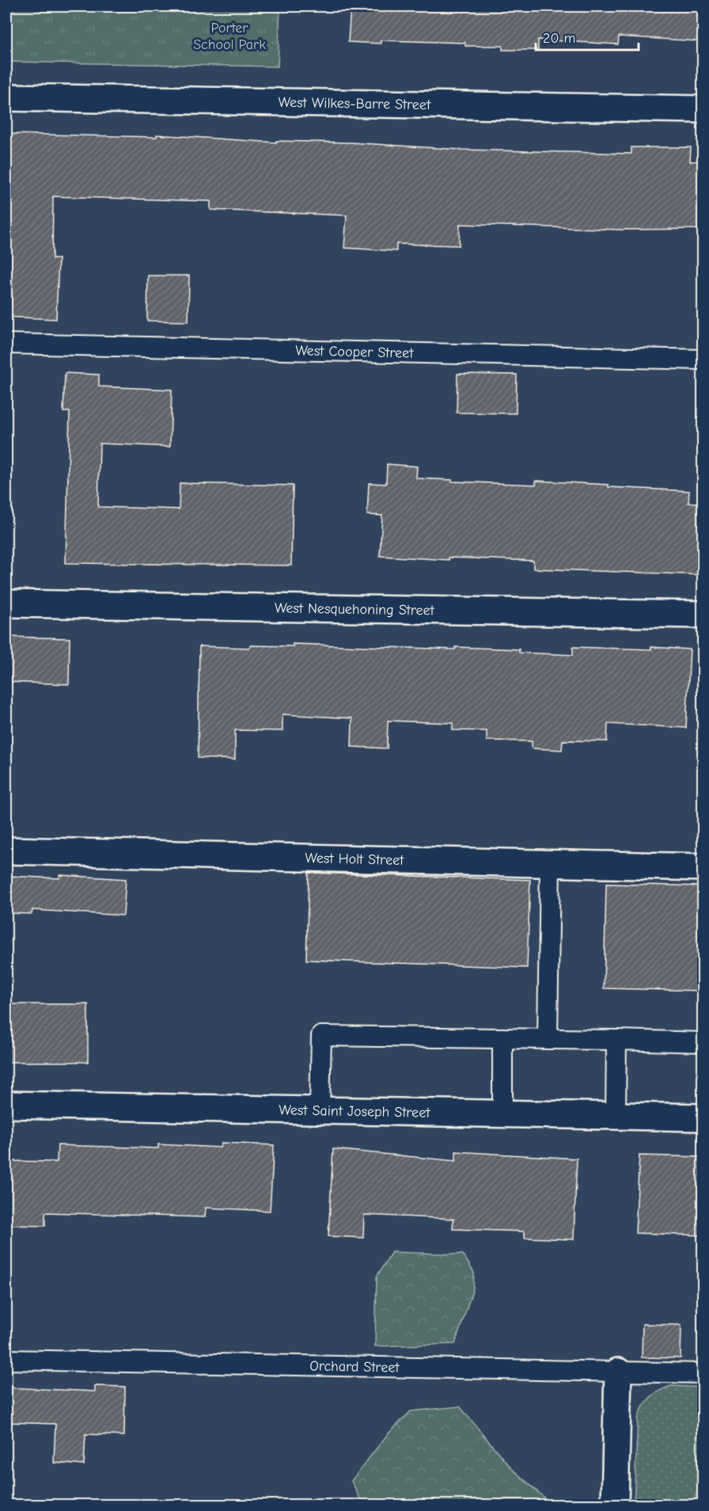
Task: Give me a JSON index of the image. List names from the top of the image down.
{
  "streets": {
    "street": [
      "West Wilkes-Barre Street",
      "West Nesquehoning Street",
      "West Holt Street",
      "West Saint Joseph Street"
    ],
    "lane": ["West Cooper Street", "Orchard Street"]
  },
  "parks": ["Porter School Park"],
  "scale_bar": "20 m"
}
